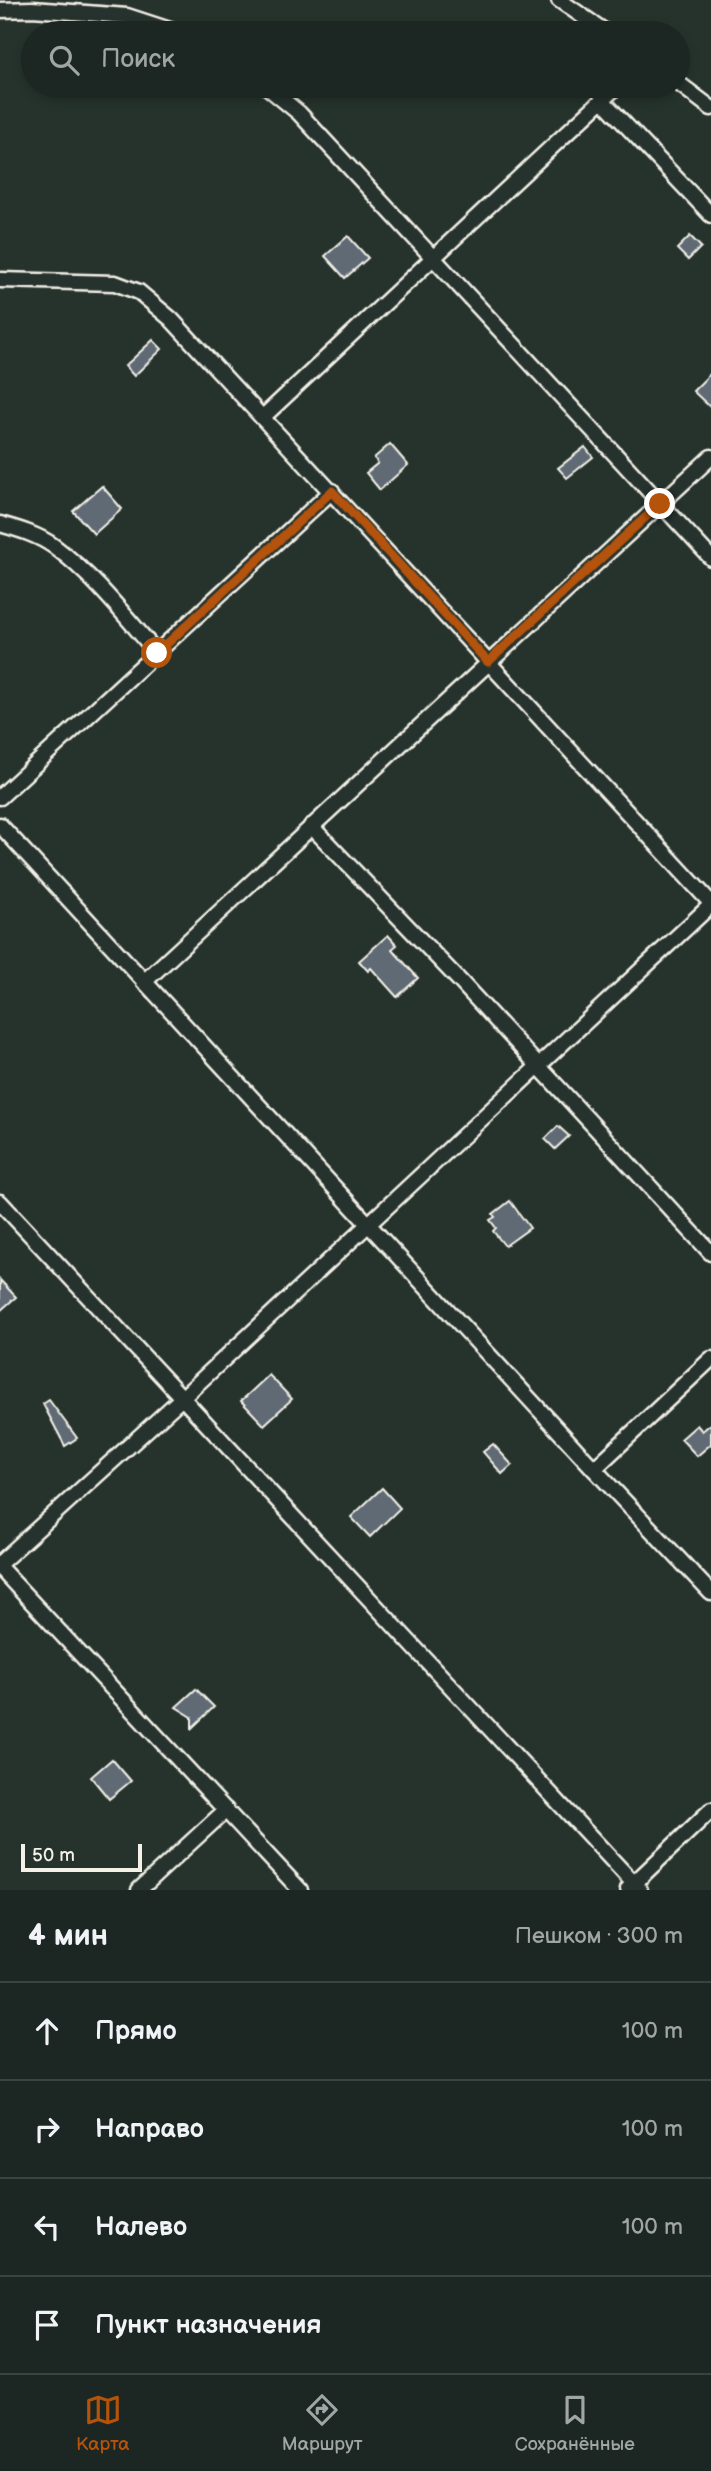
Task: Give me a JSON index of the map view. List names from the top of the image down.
{
  "scale_bar": "50 m",
  "page": {
    "search": "Поиск",
    "scale": "50 m",
    "heading": ["4 мин", "Пешком · 300 m"],
    "list": [
      ["Прямо", "100 m"],
      ["Направо", "100 m"],
      ["Налево", "100 m"],
      "Пункт назначения"
    ],
    "nav": ["Карта", "Маршрут", "Сохранённые"]
  }
}
